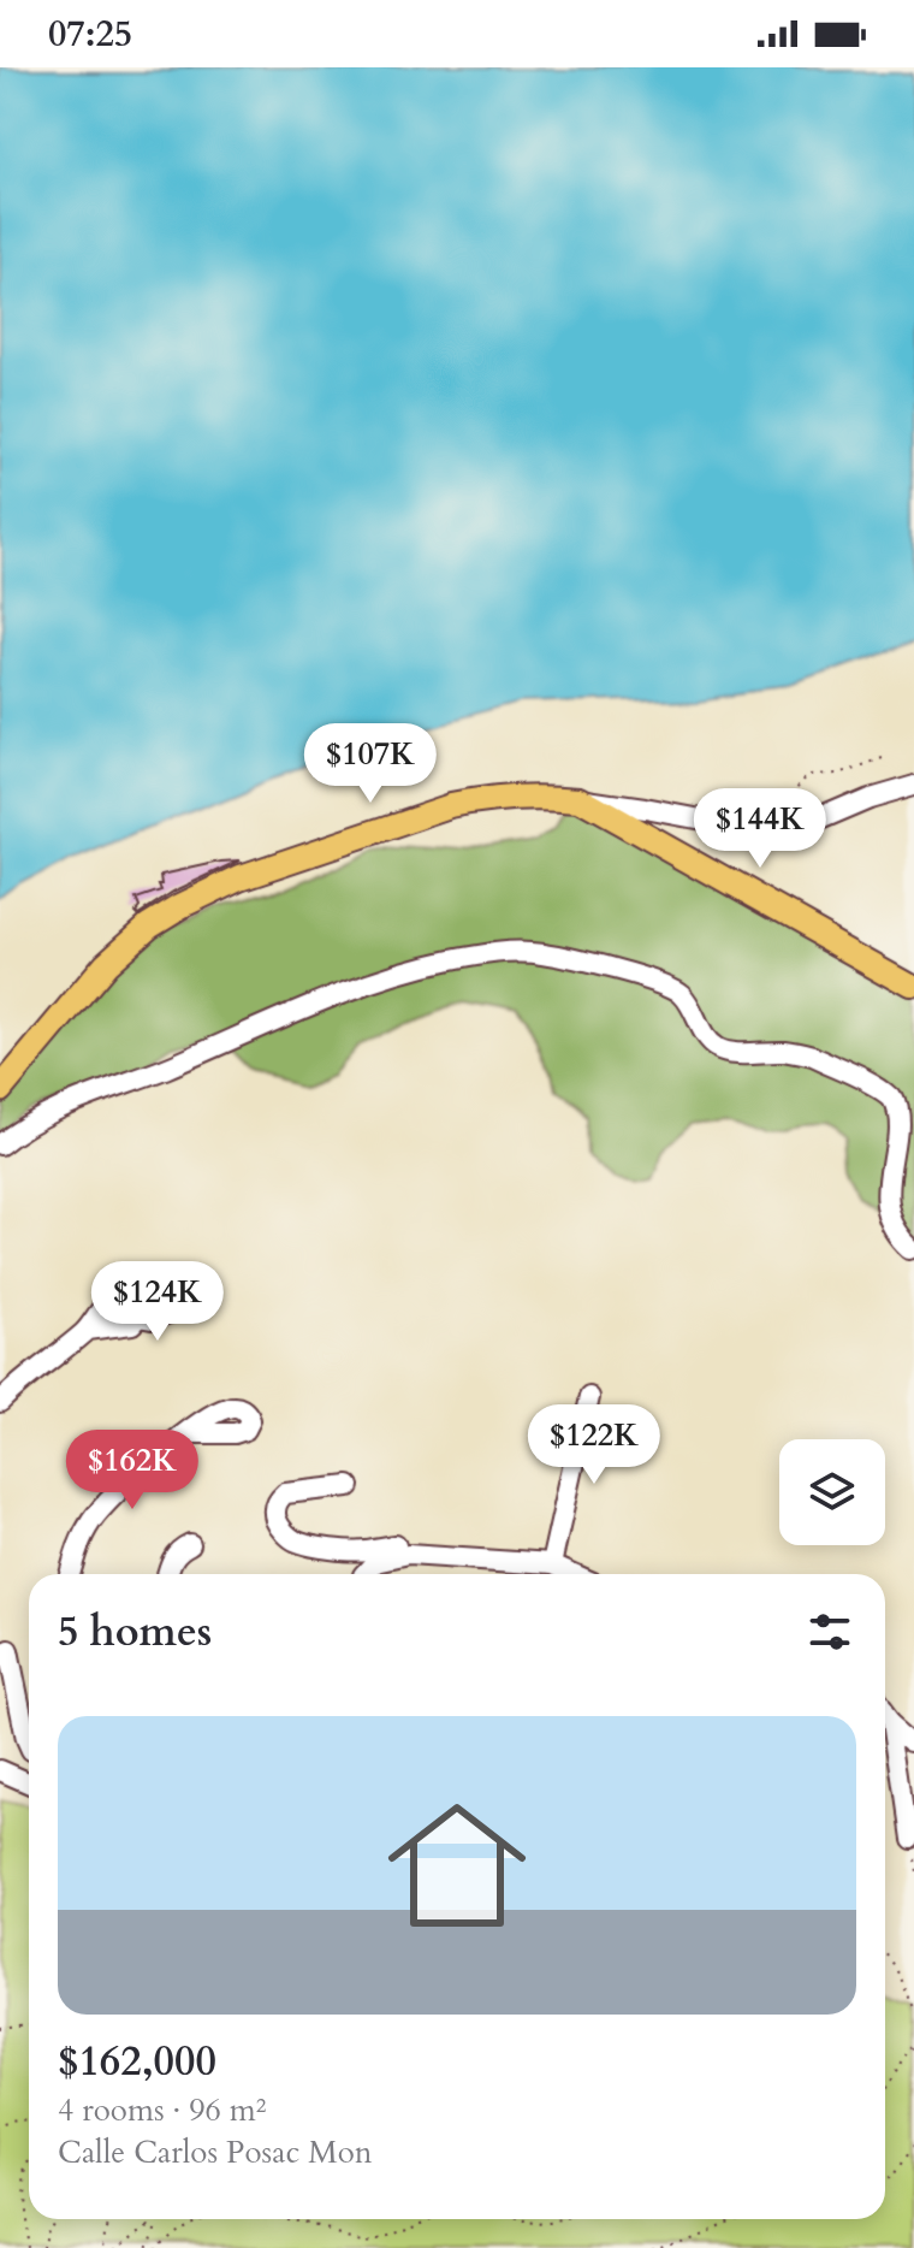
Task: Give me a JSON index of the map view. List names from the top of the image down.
{
  "page": {
    "status": "07:25",
    "price": [
      "$107K",
      "$144K",
      "$124K",
      "$122K",
      "$162K"
    ],
    "heading": "5 homes",
    "list": [
      {
        "name": "$162,000",
        "note": "4 rooms · 96 m² · Calle Carlos Posac Mon"
      }
    ]
  }
}
